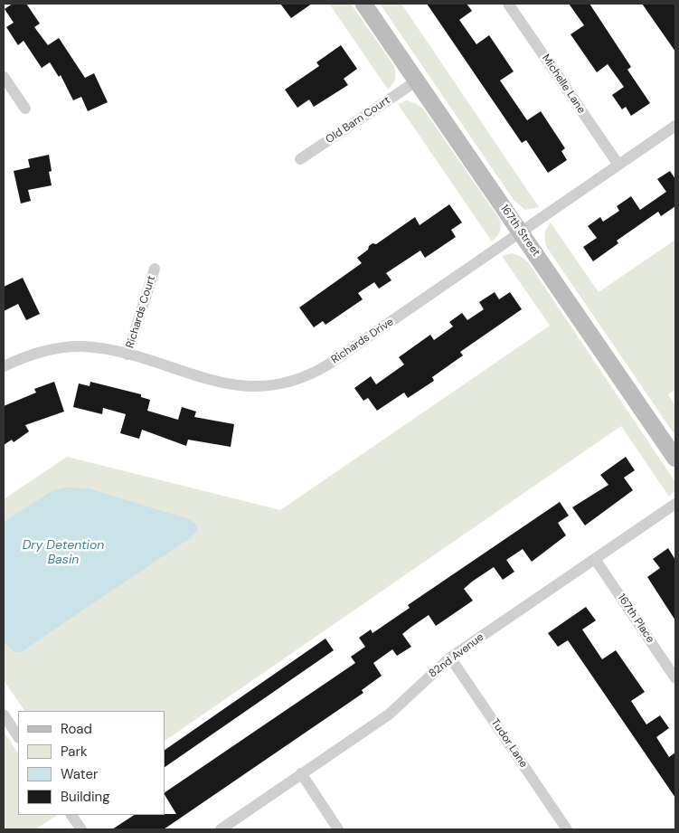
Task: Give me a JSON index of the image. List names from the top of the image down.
{
  "streets": {
    "street": [
      "Michelle Lane",
      "Old Barn Court",
      "167th Street",
      "Richards Court",
      "Richards Drive",
      "167th Place",
      "82nd Avenue",
      "Tudor Lane"
    ]
  },
  "crossings": [
    ["Michelle Lane", "Richards Drive"],
    ["Old Barn Court", "167th Street"],
    ["167th Street", "Richards Drive"],
    ["Richards Court", "Richards Drive"],
    ["167th Place", "82nd Avenue"],
    ["82nd Avenue", "Tudor Lane"]
  ],
  "water": ["Dry Detention Basin"],
  "legend": [
    "Road",
    "Park",
    "Water",
    "Building"
  ]
}
